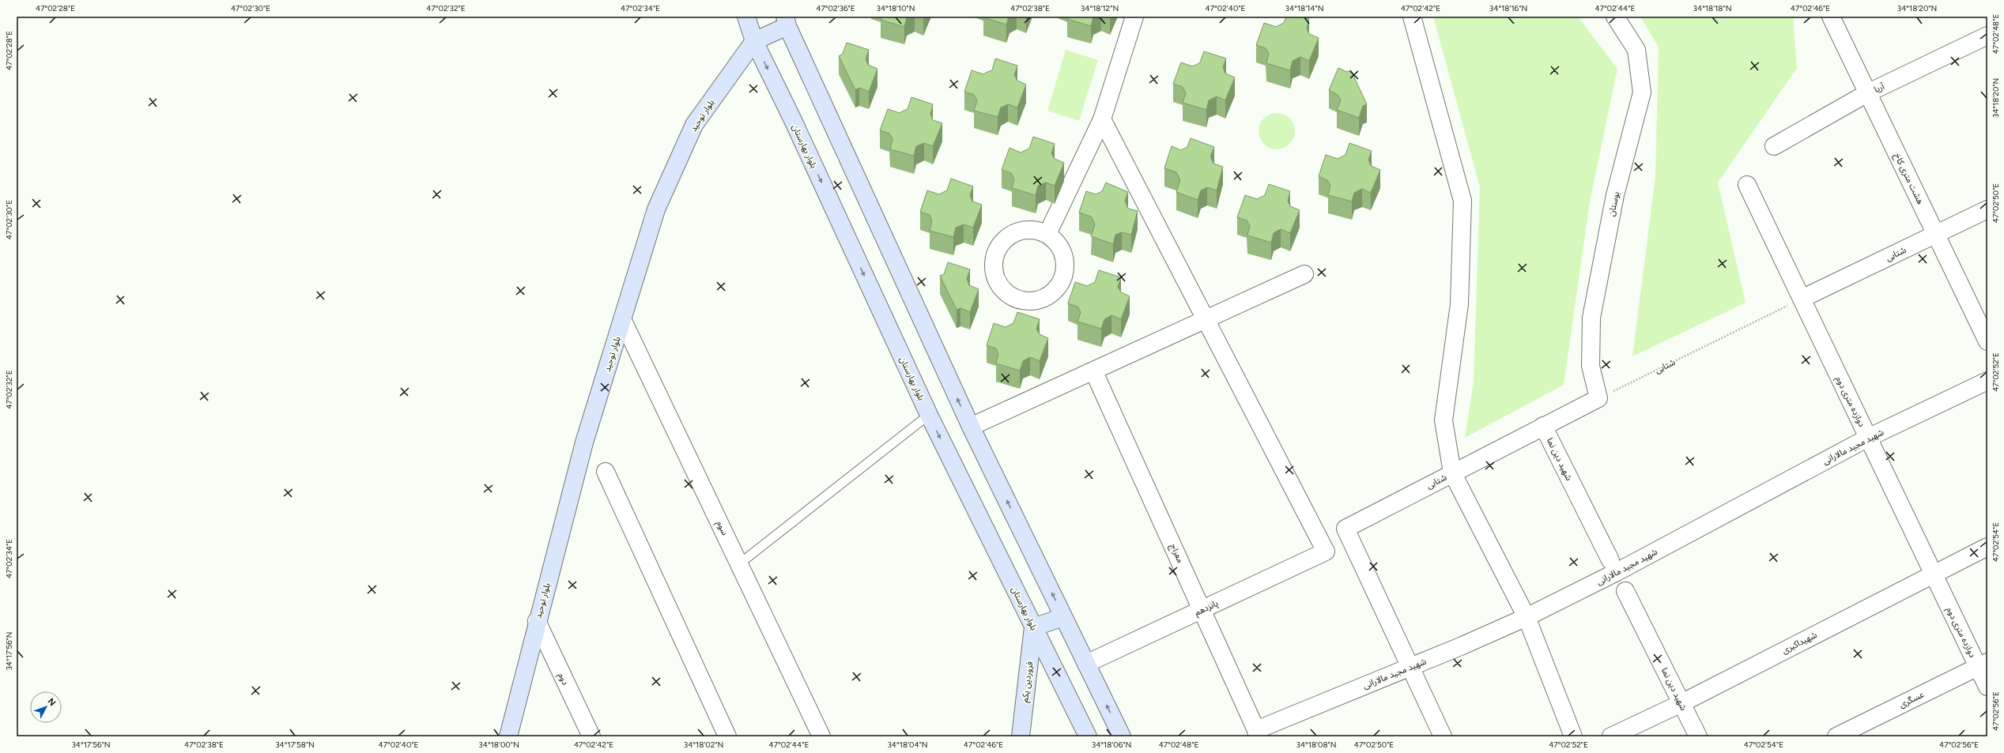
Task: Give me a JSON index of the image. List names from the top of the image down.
{
  "streets": {
    "main road": ["بلوار توحید", "بلوار بهارستان", "فروردین یکم"],
    "street": [
      "آریا",
      "هشت متری کاخ",
      "بوستان",
      "شتابی",
      "دوازده متری دوم",
      "شهید مجید مالارانی",
      "شهید دین نما",
      "سوم",
      "معراج",
      "پانزدهم",
      "شهیداکبری",
      "دوم",
      "عسگری"
    ]
  },
  "crossings": [
    ["آریا", "هشت متری کاخ"],
    ["بلوار توحید", "بلوار بهارستان"],
    ["بلوار توحید", "سوم"],
    ["بلوار توحید", "دوم"],
    ["بلوار بهارستان", "فروردین یکم"],
    ["هشت متری کاخ", "شتابی"],
    ["بوستان", "شتابی"],
    ["شتابی", "دوازده متری دوم"],
    ["شتابی", "شهید مجید مالارانی"],
    ["شتابی", "شهید دین نما"],
    ["دوازده متری دوم", "شهید مجید مالارانی"],
    ["دوازده متری دوم", "شهیداکبری"],
    ["دوازده متری دوم", "عسگری"],
    ["شهید مجید مالارانی", "معراج"],
    ["شهید دین نما", "شهیداکبری"],
    ["معراج", "پانزدهم"]
  ],
  "north": "top right",
  "coordinates": [
    "47°02'28\"E",
    "47°02'30\"E",
    "47°02'32\"E",
    "47°02'34\"E",
    "47°02'36\"E",
    "34°18'10\"N",
    "47°02'38\"E",
    "34°18'12\"N",
    "47°02'40\"E",
    "34°18'14\"N",
    "47°02'42\"E",
    "34°18'16\"N",
    "47°02'44\"E",
    "34°18'18\"N",
    "47°02'46\"E",
    "34°18'20\"N",
    "47°02'48\"E",
    "47°02'50\"E",
    "47°02'52\"E",
    "47°02'54\"E",
    "34°17'56\"N",
    "47°02'56\"E",
    "34°17'58\"N",
    "34°18'00\"N",
    "34°18'02\"N",
    "34°18'04\"N",
    "34°18'06\"N",
    "34°18'08\"N"
  ]
}
